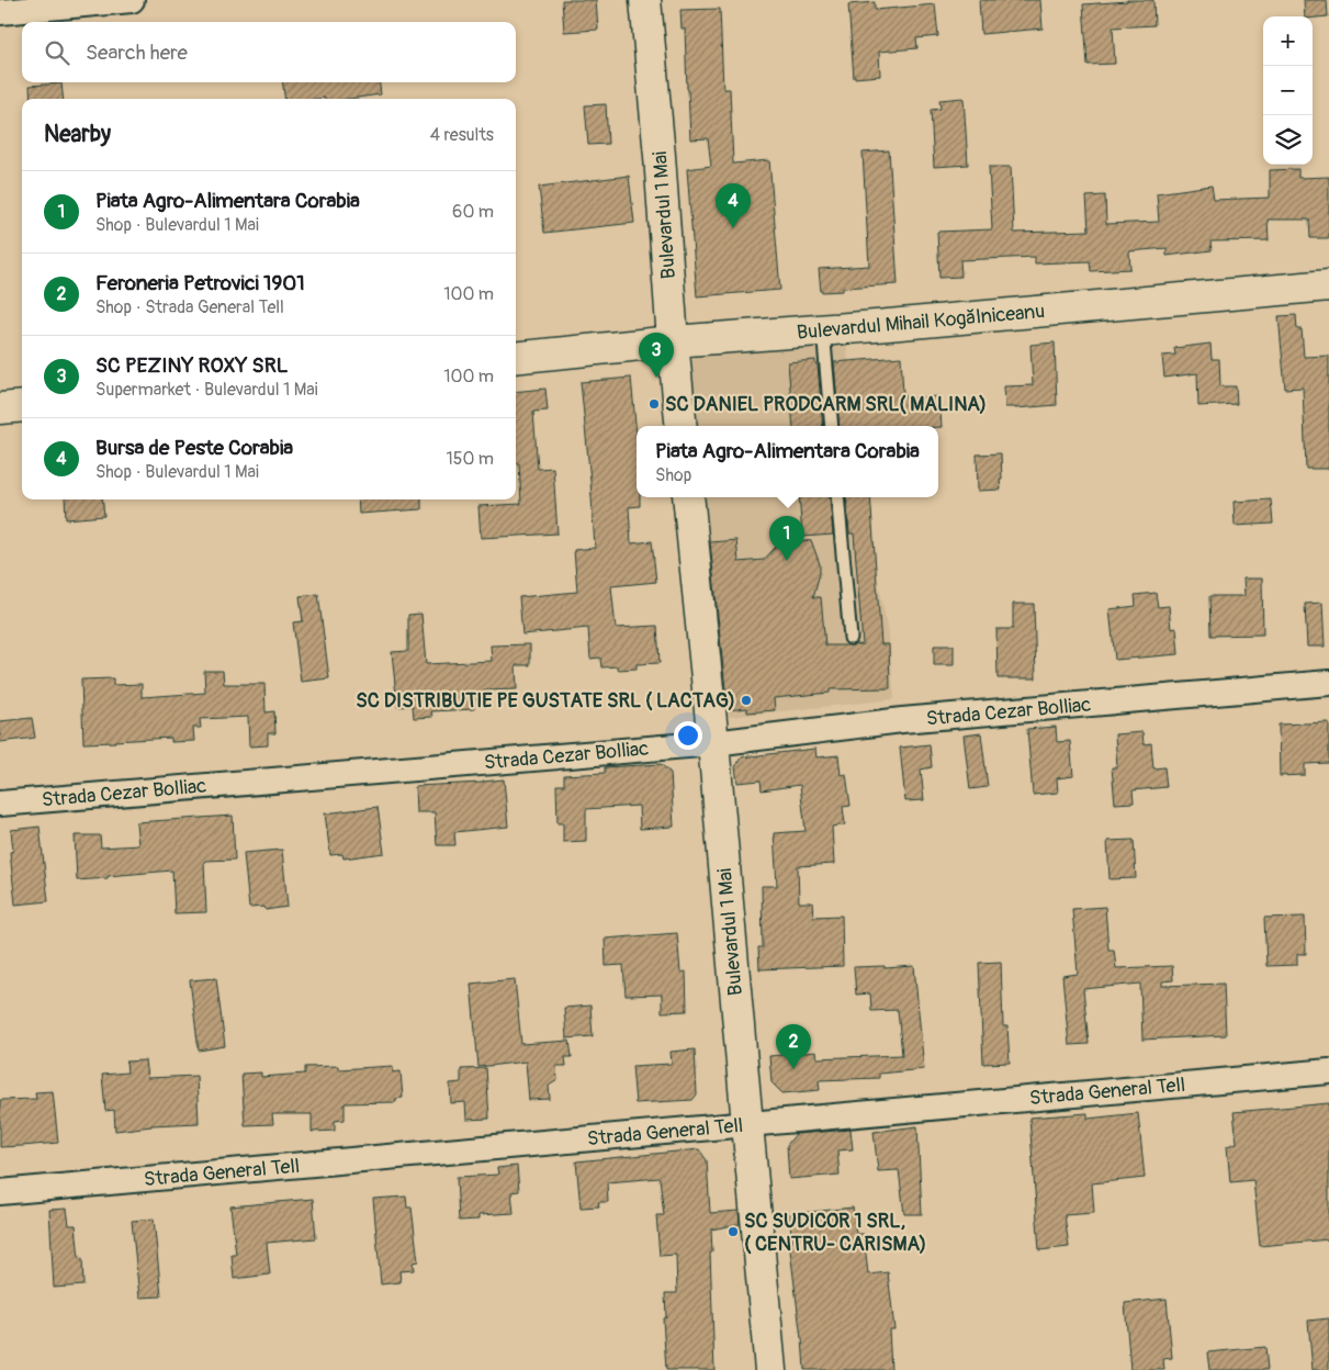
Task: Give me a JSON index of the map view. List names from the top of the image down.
{
  "streets": {
    "street": [
      "Bulevardul 1 Mai",
      "Bulevardul Mihail Kogălniceanu",
      "Strada Cezar Bolliac",
      "Strada General Tell"
    ]
  },
  "crossings": [
    ["Bulevardul 1 Mai", "Bulevardul Mihail Kogălniceanu"],
    ["Bulevardul 1 Mai", "Strada Cezar Bolliac"],
    ["Bulevardul 1 Mai", "Strada General Tell"]
  ],
  "places": ["SC DANIEL PRODCARM SRL( MALINA)", "SC DISTRIBUTIE PE GUSTATE SRL ( LACTAG)", "SC SUDICOR 1 SRL, ( CENTRU- CARISMA)"],
  "page": {
    "map_buttons": ["+", "−"],
    "search": "Search here",
    "heading": ["Nearby", "4 results"],
    "list": [
      {
        "mark": "1",
        "name": "Piata Agro-Alimentara Corabia",
        "note": "Shop · Bulevardul 1 Mai",
        "value": "60 m"
      },
      {
        "mark": "2",
        "name": "Feroneria Petrovici 1901",
        "note": "Shop · Strada General Tell",
        "value": "100 m"
      },
      {
        "mark": "3",
        "name": "SC PEZINY ROXY SRL",
        "note": "Supermarket · Bulevardul 1 Mai",
        "value": "100 m"
      },
      {
        "mark": "4",
        "name": "Bursa de Peste Corabia",
        "note": "Shop · Bulevardul 1 Mai",
        "value": "150 m"
      }
    ],
    "pins": [
      "4",
      "3",
      "1",
      "2"
    ],
    "popup": ["Piata Agro-Alimentara Corabia", "Shop"]
  }
}
